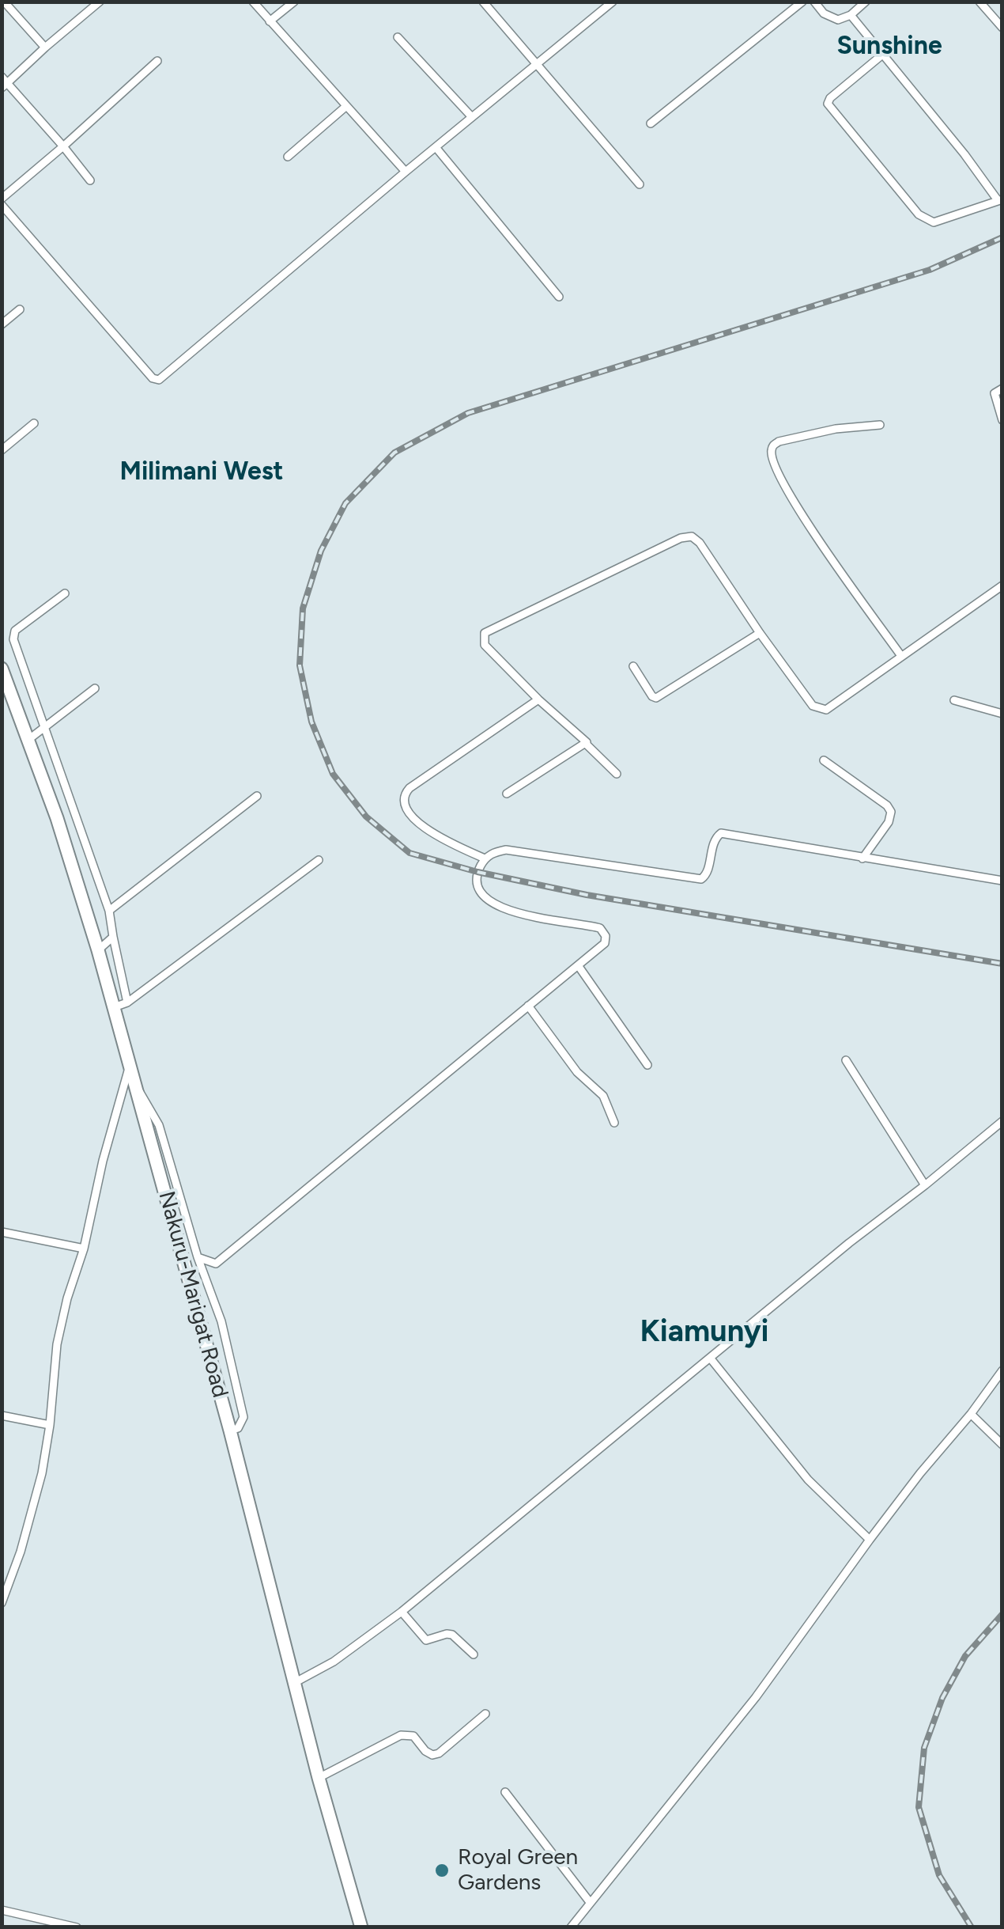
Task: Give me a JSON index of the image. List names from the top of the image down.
{
  "streets": {
    "main road": ["Nakuru-Marigat Road"]
  },
  "districts": ["Sunshine", "Milimani West", "Kiamunyi"],
  "places": ["Royal Green Gardens"]
}
